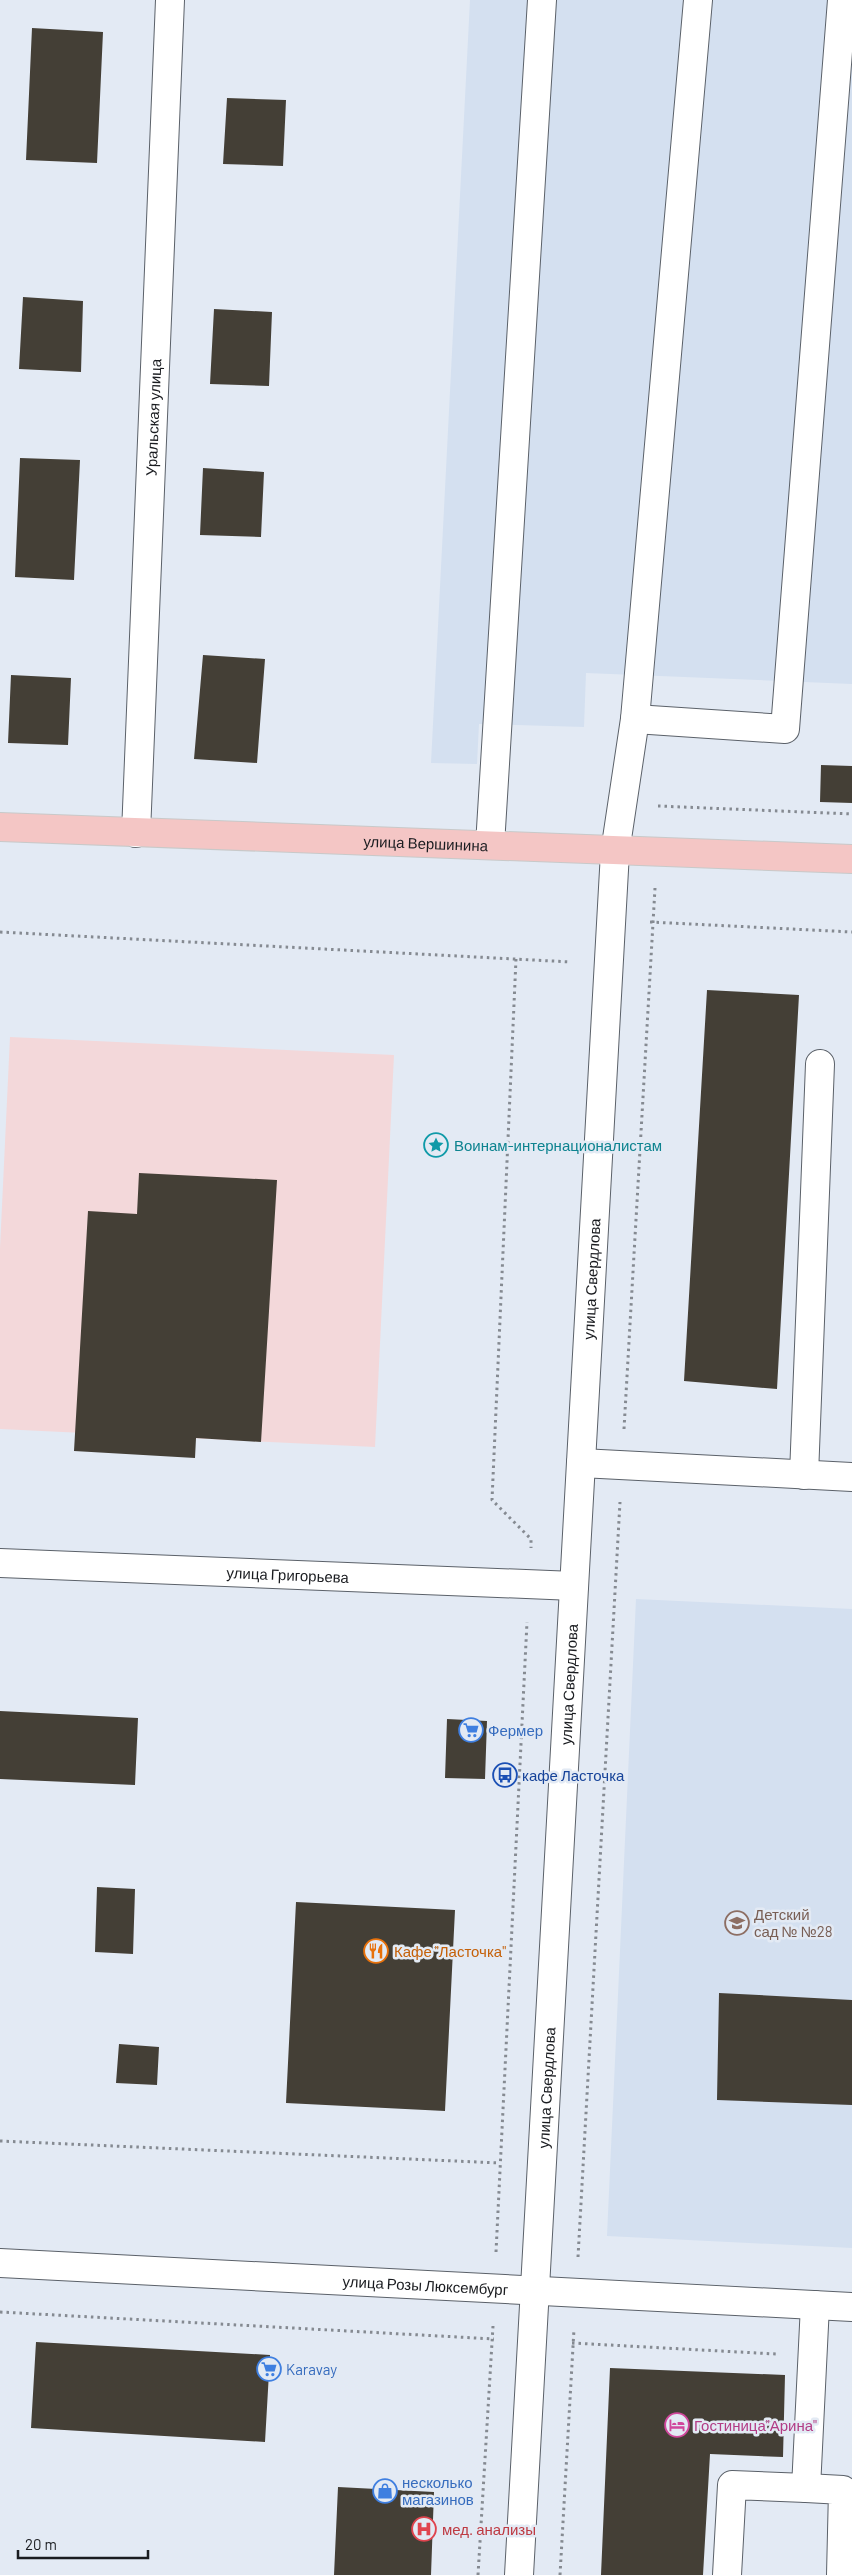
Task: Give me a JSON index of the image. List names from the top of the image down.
{
  "streets": {
    "main road": ["улица Вершинина"],
    "street": [
      "Уральская улица",
      "улица Свердлова",
      "улица Григорьева",
      "улица Розы Люксембург"
    ]
  },
  "crossings": [
    ["Уральская улица", "улица Вершинина"],
    ["улица Вершинина", "улица Свердлова"],
    ["улица Свердлова", "улица Григорьева"],
    ["улица Свердлова", "улица Розы Люксембург"]
  ],
  "places": {
    "place": ["Воинам-интернационалистам"],
    "supermarket": ["Фермер", "Karavay"],
    "bus stop": ["кафе Ласточка"],
    "school or university": ["Детский сад № №28"],
    "restaurant": ["Кафе \"Ласточка\""],
    "hotel": ["Гостиница\"Арина\""],
    "shop": ["несколько магазинов"],
    "hospital": ["мед. анализы"]
  },
  "scale_bar": "20 m"
}
